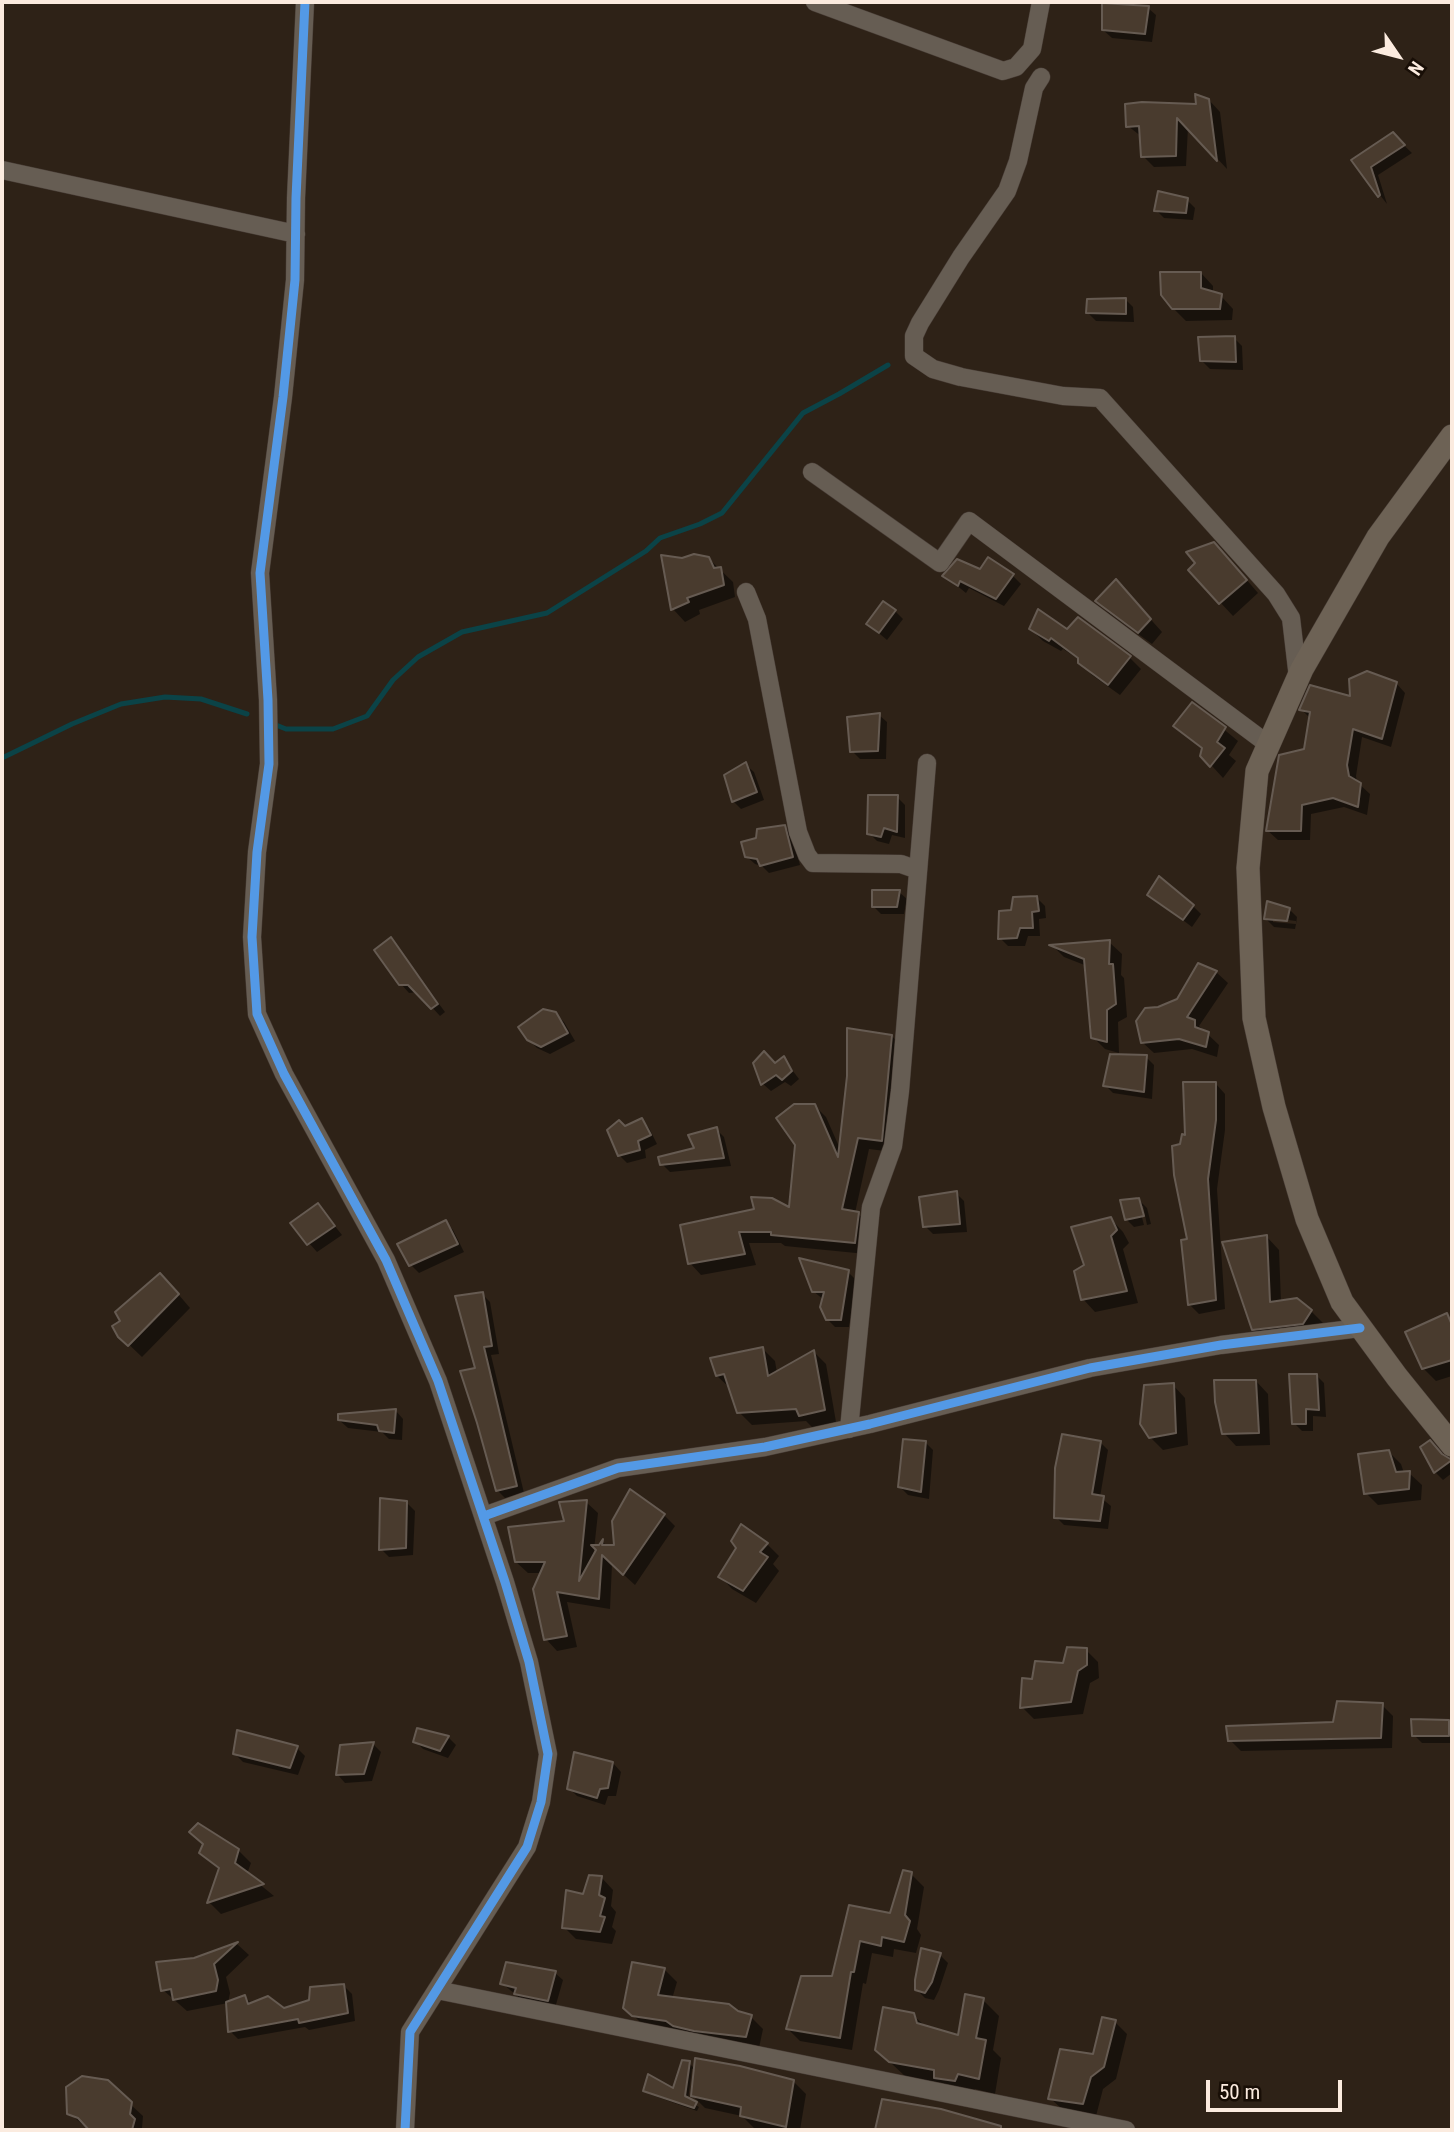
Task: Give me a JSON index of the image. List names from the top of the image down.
{
  "scale_bar": "50 m",
  "north": "bottom right"
}
